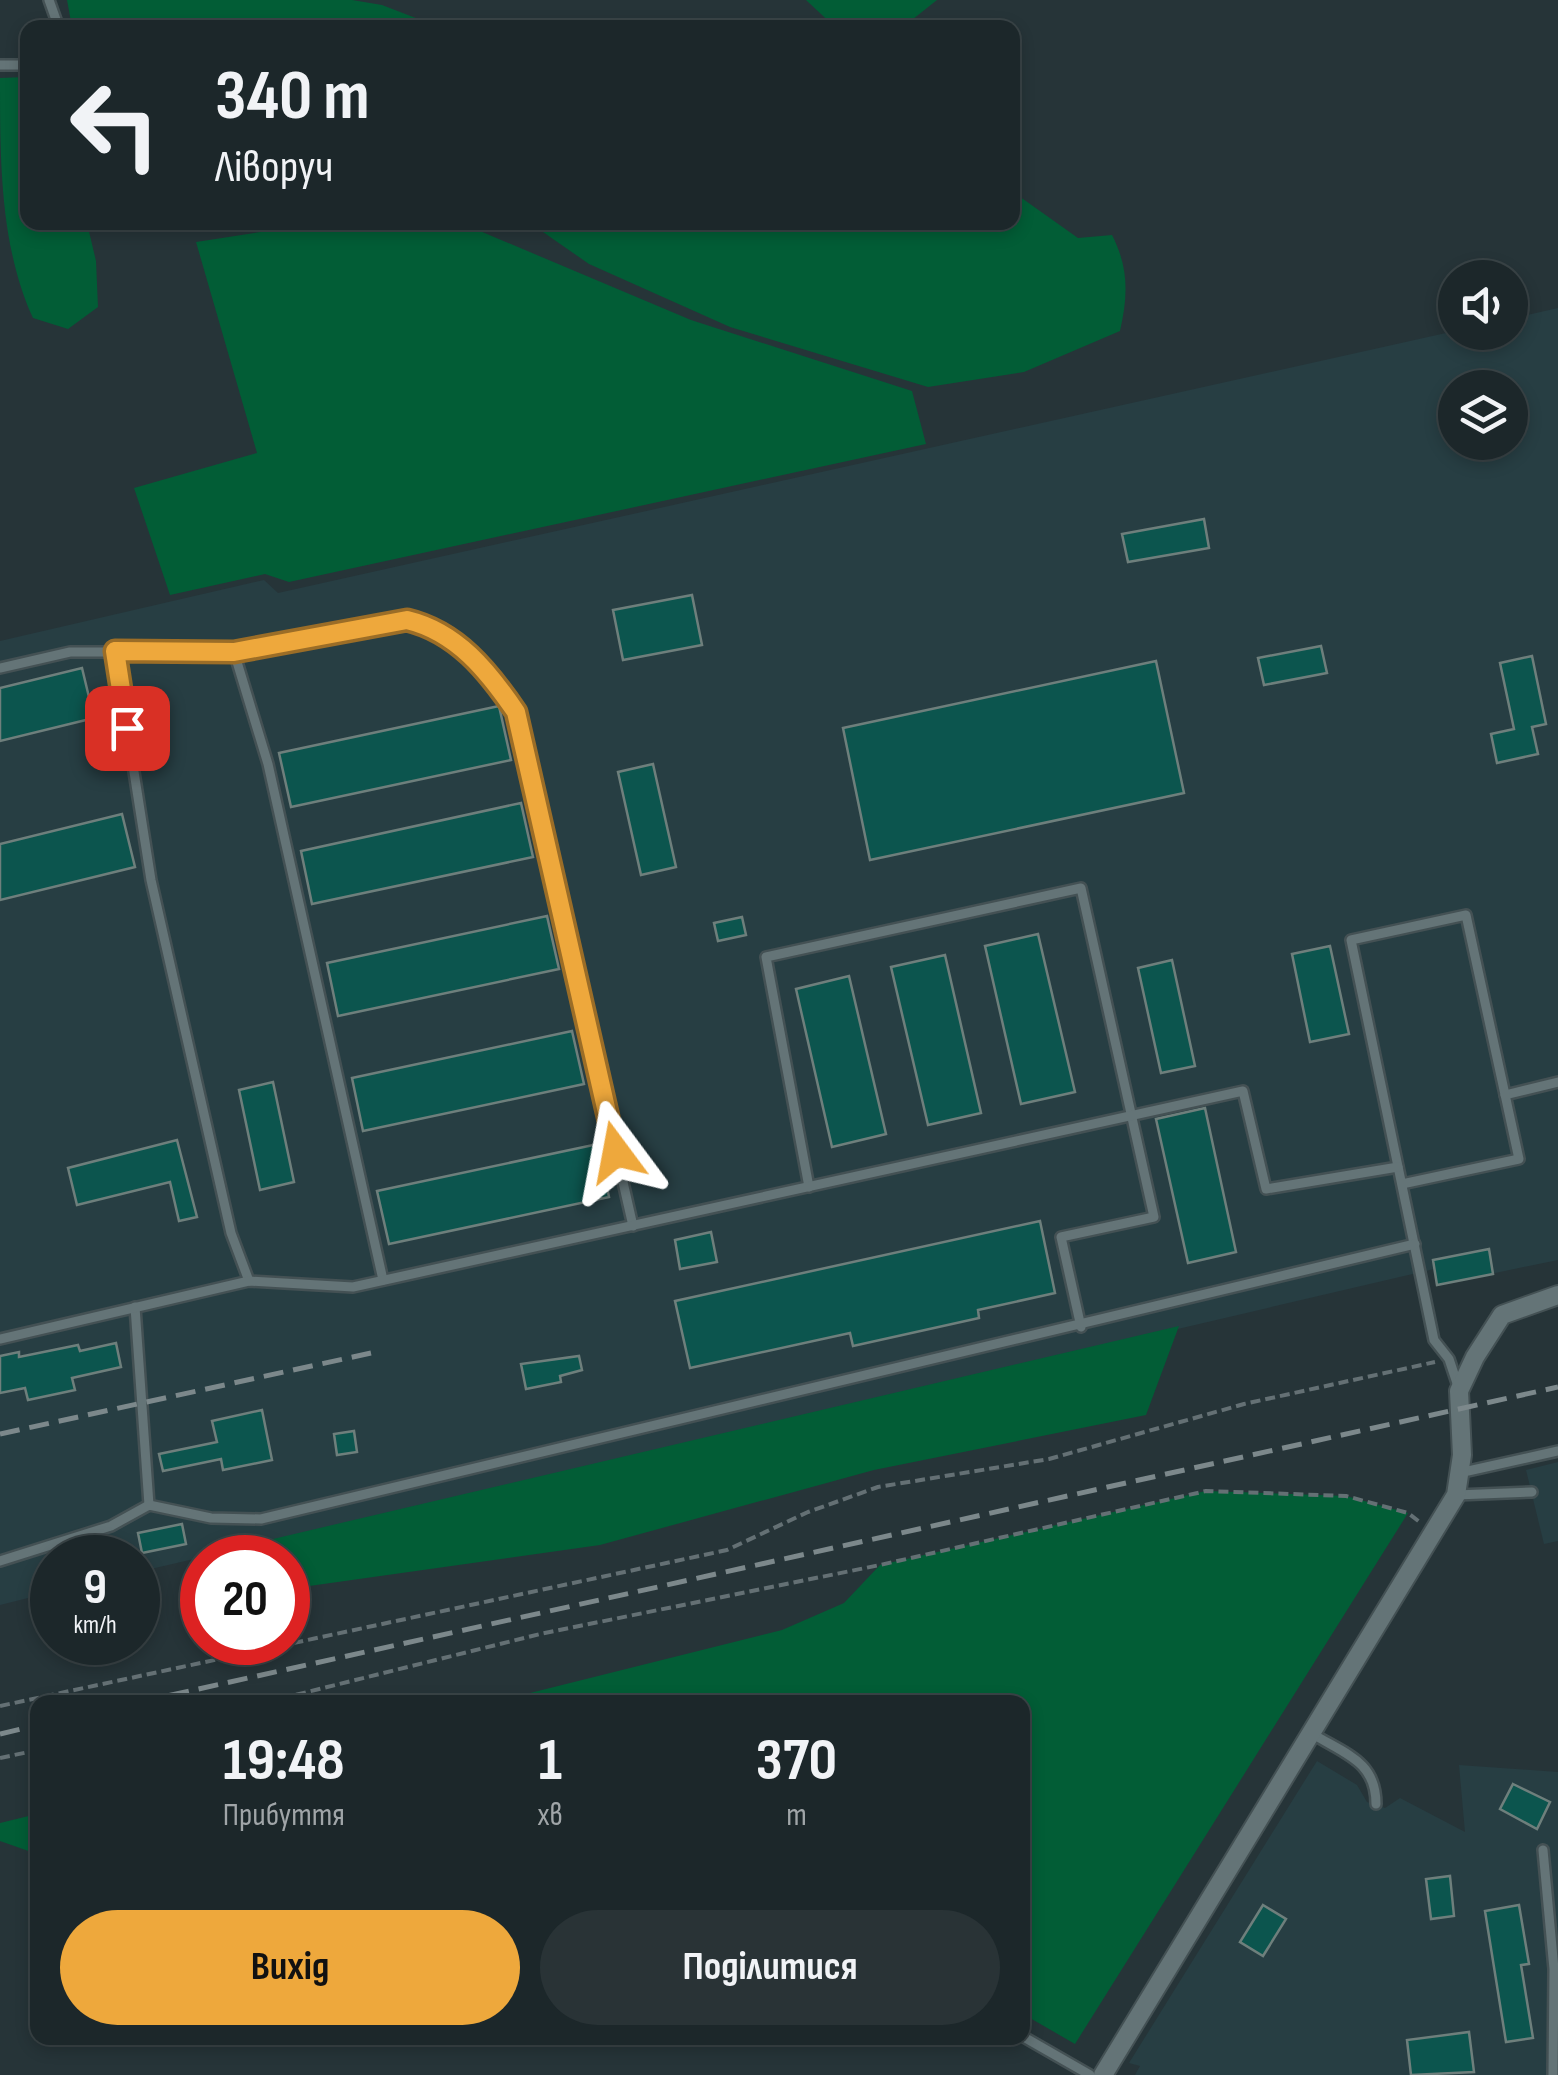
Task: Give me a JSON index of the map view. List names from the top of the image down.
{
  "page": {
    "turn": ["340 m", "Ліворуч"],
    "speed": "9 km/h",
    "limit": "20",
    "eta": [
      "19:48",
      "Прибуття",
      "1",
      "хв",
      "370",
      "m"
    ],
    "buttons": ["Вихід", "Поділитися"]
  }
}
